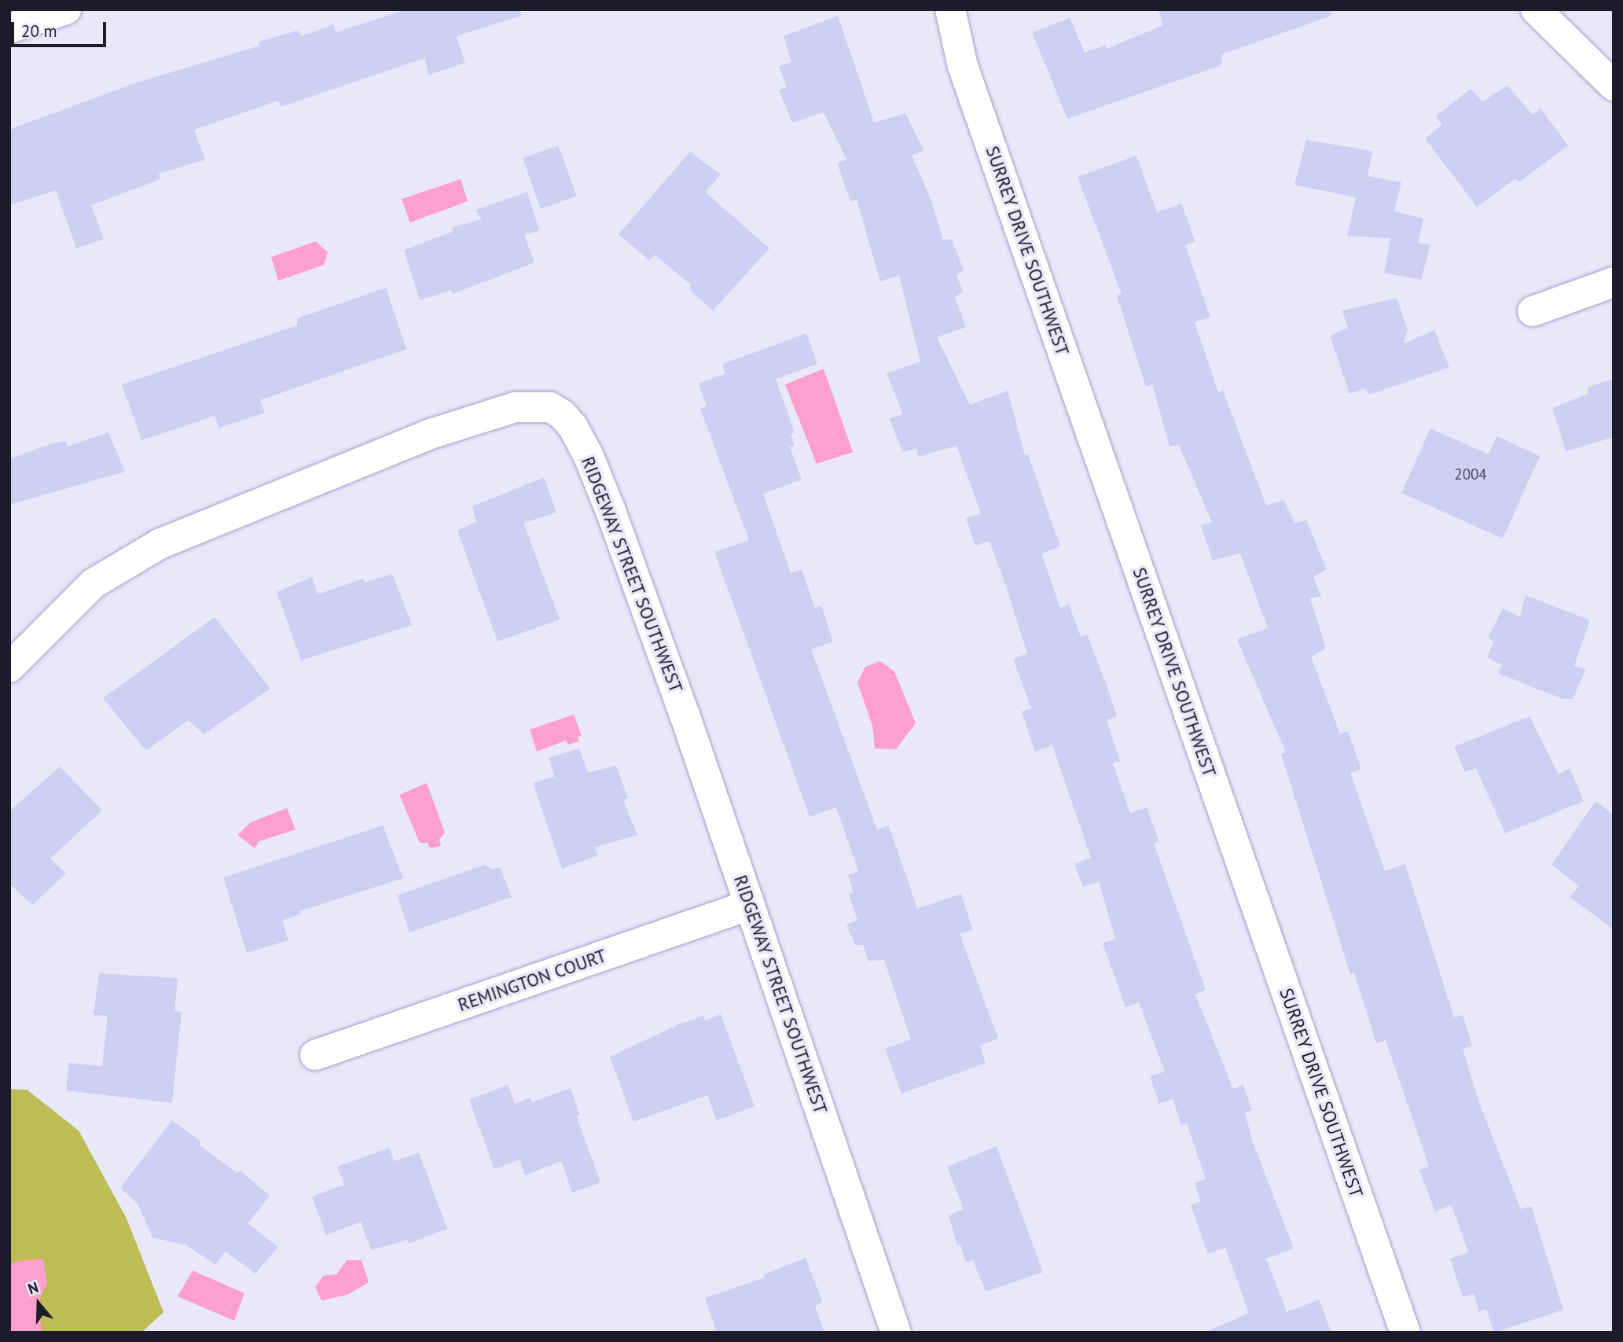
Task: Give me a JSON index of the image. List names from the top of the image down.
{
  "streets": {
    "street": ["SURREY DRIVE SOUTHWEST", "RIDGEWAY STREET SOUTHWEST", "REMINGTON COURT"]
  },
  "crossings": [
    ["RIDGEWAY STREET SOUTHWEST", "REMINGTON COURT"]
  ],
  "house_numbers": ["2004"],
  "scale_bar": "20 m",
  "north": "top"
}
